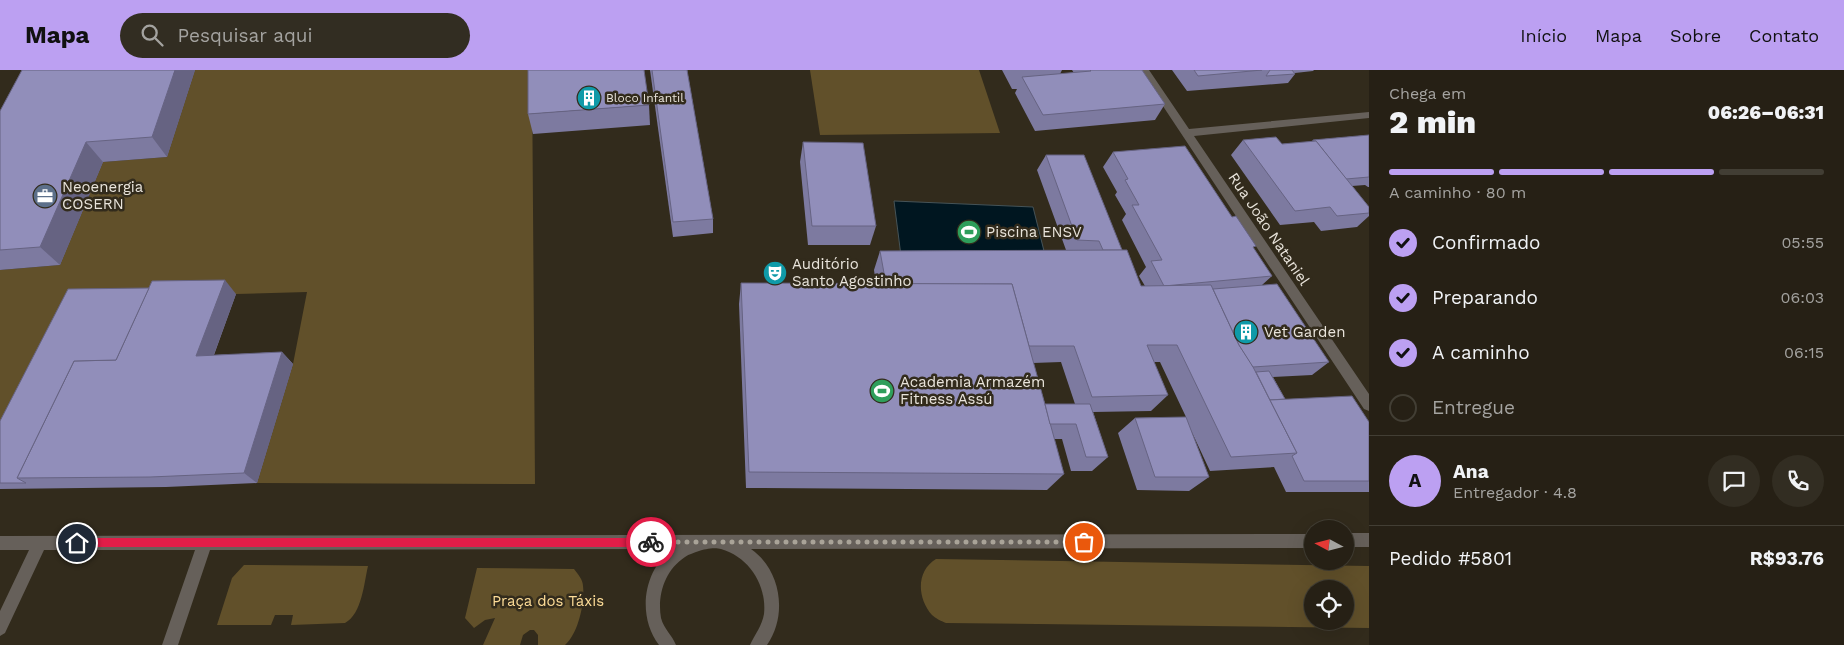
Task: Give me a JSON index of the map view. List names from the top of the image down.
{
  "streets": {
    "street": ["Rua João Nataniel"]
  },
  "parks": ["Praça dos Táxis"],
  "places": {
    "building": ["Bloco Infantil", "Vet Garden"],
    "office": ["Neoenergia COSERN"],
    "sports": ["Piscina ENSV", "Academia Armazém Fitness Assú"],
    "theatre": ["Auditório Santo Agostinho"]
  },
  "north": "left",
  "page": {
    "header": "Mapa",
    "search": "Pesquisar aqui",
    "nav": [
      "Início",
      "Mapa",
      "Sobre",
      "Contato"
    ],
    "heading": ["2 min", "Chega em", "06:26–06:31"],
    "panel": [
      "Ana",
      "Entregador · 4.8",
      "Pedido #5801",
      "R$93.76"
    ],
    "bar": "A caminho · 80 m",
    "list": [
      ["Confirmado", "05:55"],
      ["Preparando", "06:03"],
      ["A caminho", "06:15"],
      "Entregue"
    ],
    "round": "A"
  }
}
